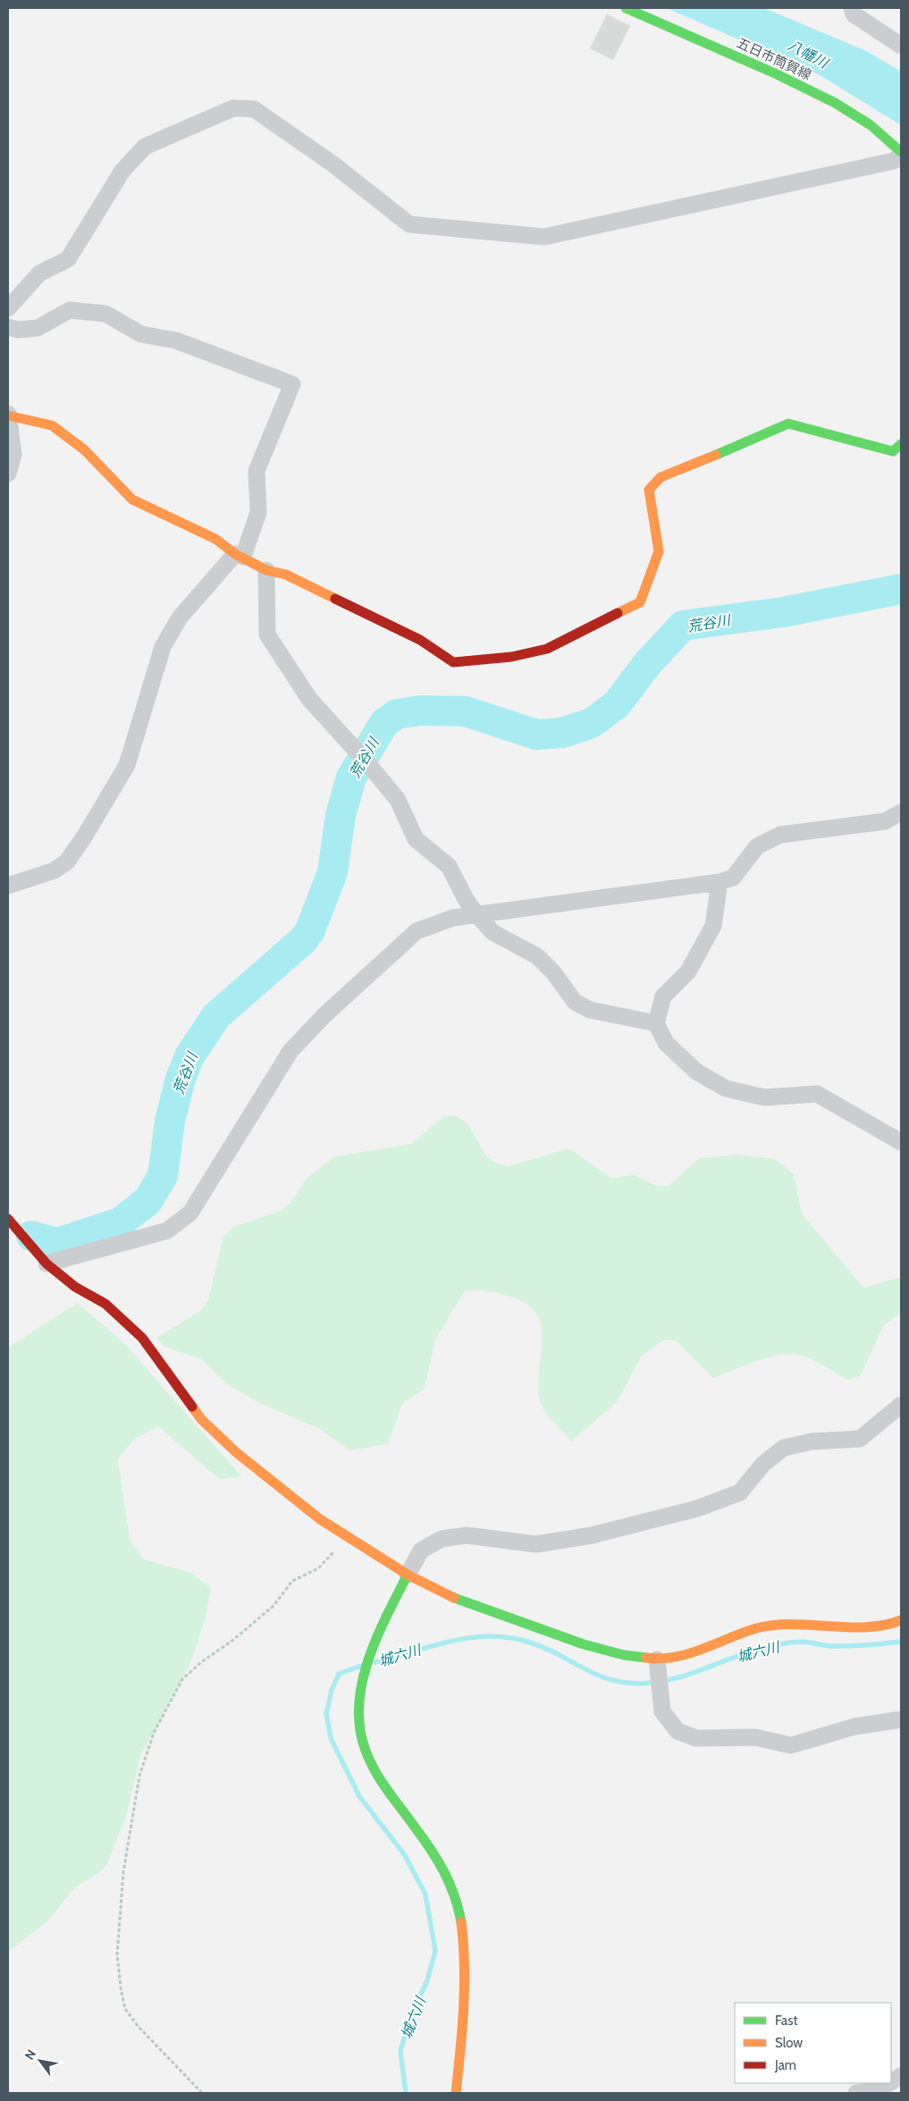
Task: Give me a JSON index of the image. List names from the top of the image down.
{
  "streets": {
    "street": ["五日市筒賀線"]
  },
  "water": ["八幡川", "荒谷川", "城六川"],
  "legend": ["Fast", "Slow", "Jam"],
  "north": "top left"
}
